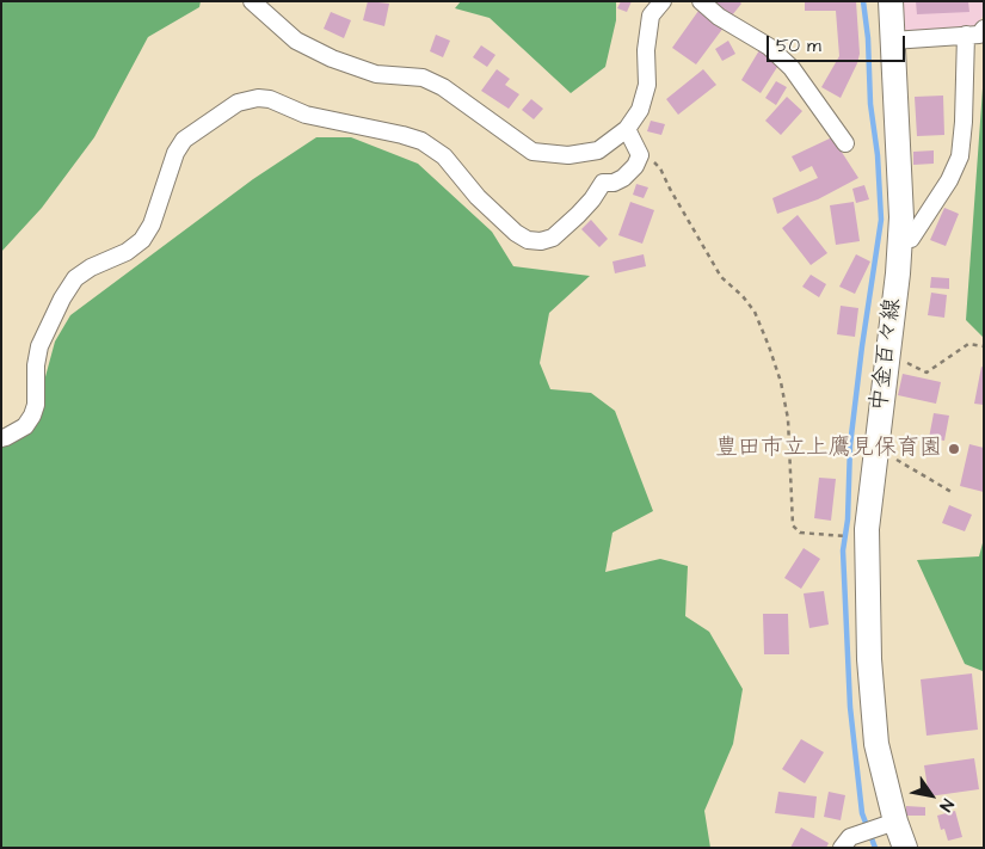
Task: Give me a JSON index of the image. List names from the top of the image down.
{
  "streets": {
    "main road": ["中金百々線"]
  },
  "places": ["豊田市立上鷹見保育園"],
  "scale_bar": "50 m",
  "north": "bottom right"
}
